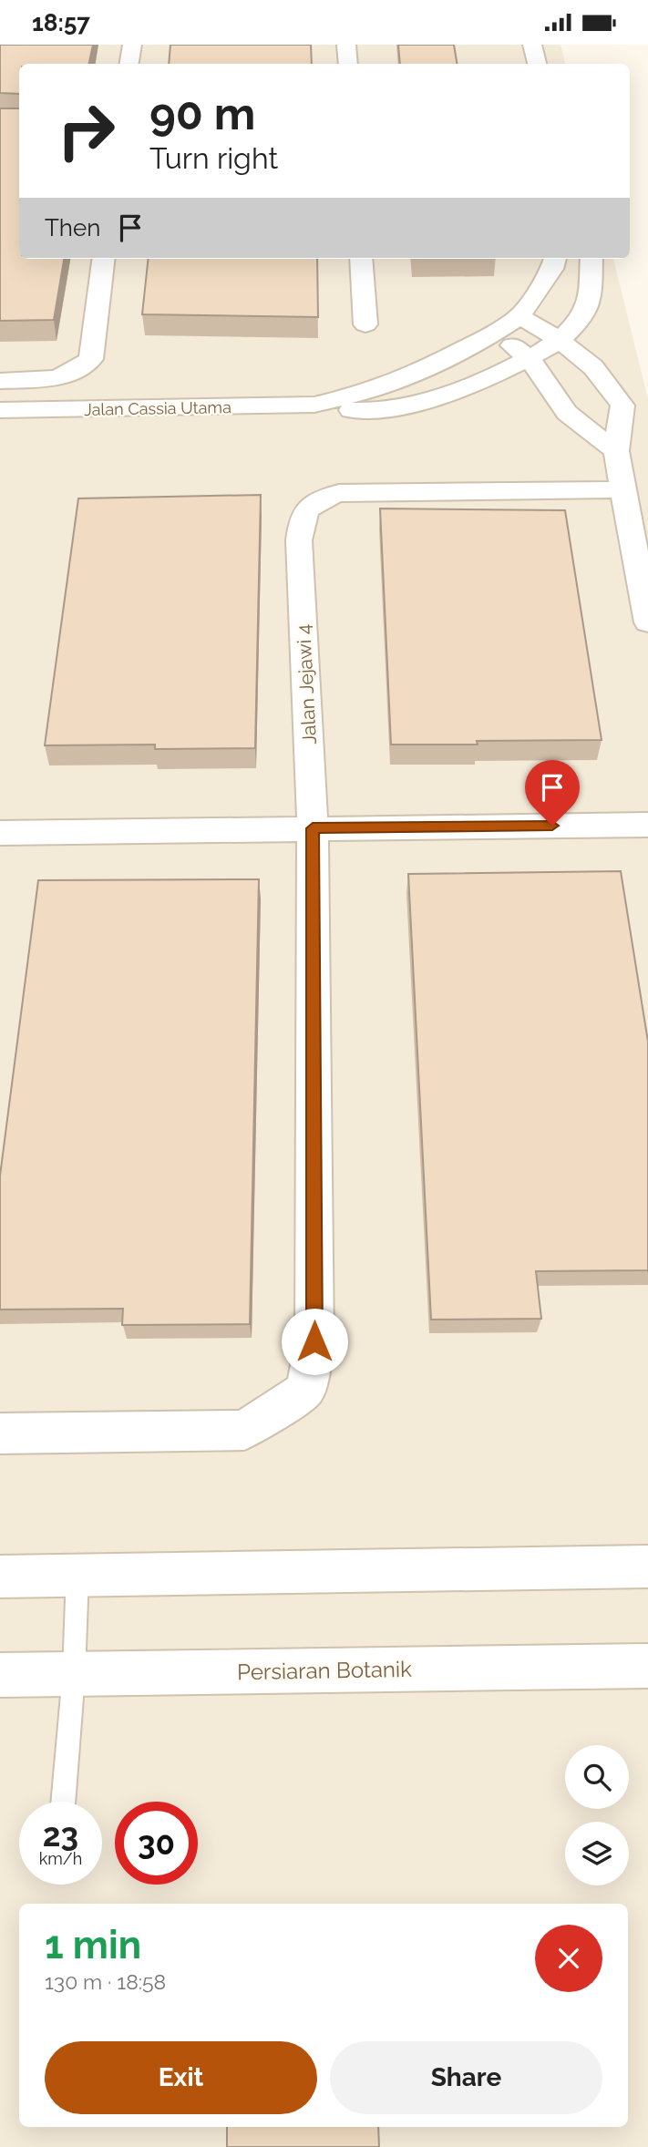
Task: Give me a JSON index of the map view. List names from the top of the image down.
{
  "streets": {
    "street": ["Jalan Cassia Utama", "Jalan Jejawi 4", "Persiaran Botanik"]
  },
  "page": {
    "status": "18:57",
    "turn": ["90 m", "Turn right"],
    "then": "Then",
    "speed": "23 km/h",
    "limit": "30",
    "heading": ["1 min", "130 m · 18:58"],
    "buttons": ["Exit", "Share"]
  }
}
